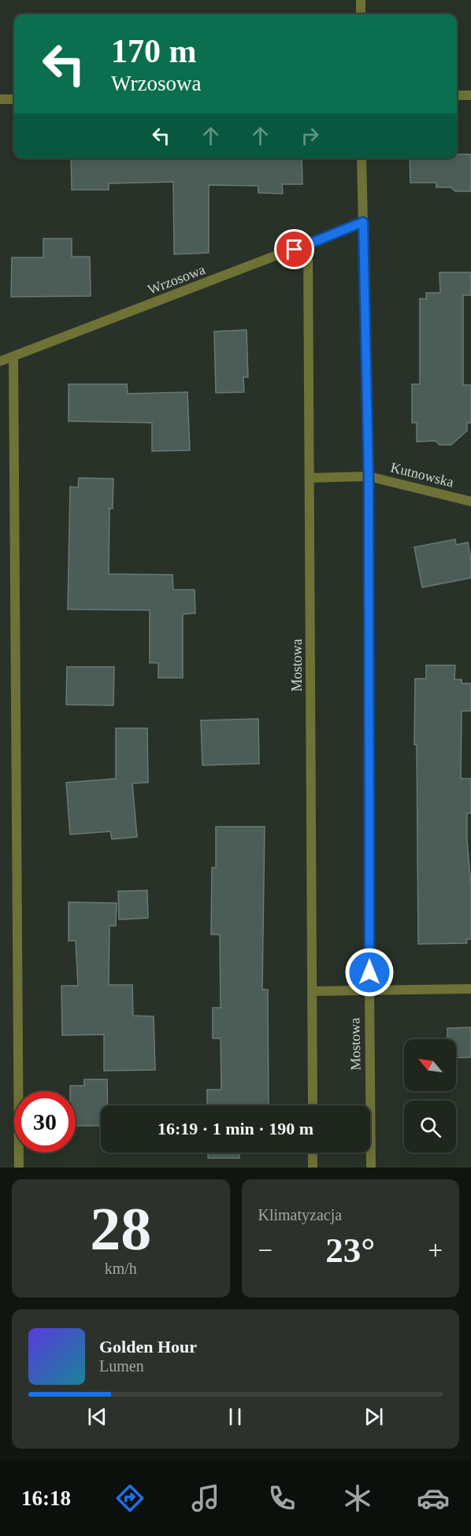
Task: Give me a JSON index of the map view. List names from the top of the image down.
{
  "streets": {
    "street": ["Wrzosowa", "Kutnowska", "Mostowa"]
  },
  "crossings": [
    ["Wrzosowa", "Mostowa"],
    ["Kutnowska", "Mostowa"]
  ],
  "north": "top left",
  "page": {
    "turn": ["170 m", "Wrzosowa"],
    "limit": "30",
    "trip": "16:19 · 1 min · 190 m",
    "tile": [
      ["28", "km/h"],
      "Klimatyzacja"
    ],
    "heat": ["−", "23°", "+"],
    "song": ["Golden Hour", "Lumen"],
    "tabs": "16:18"
  }
}
